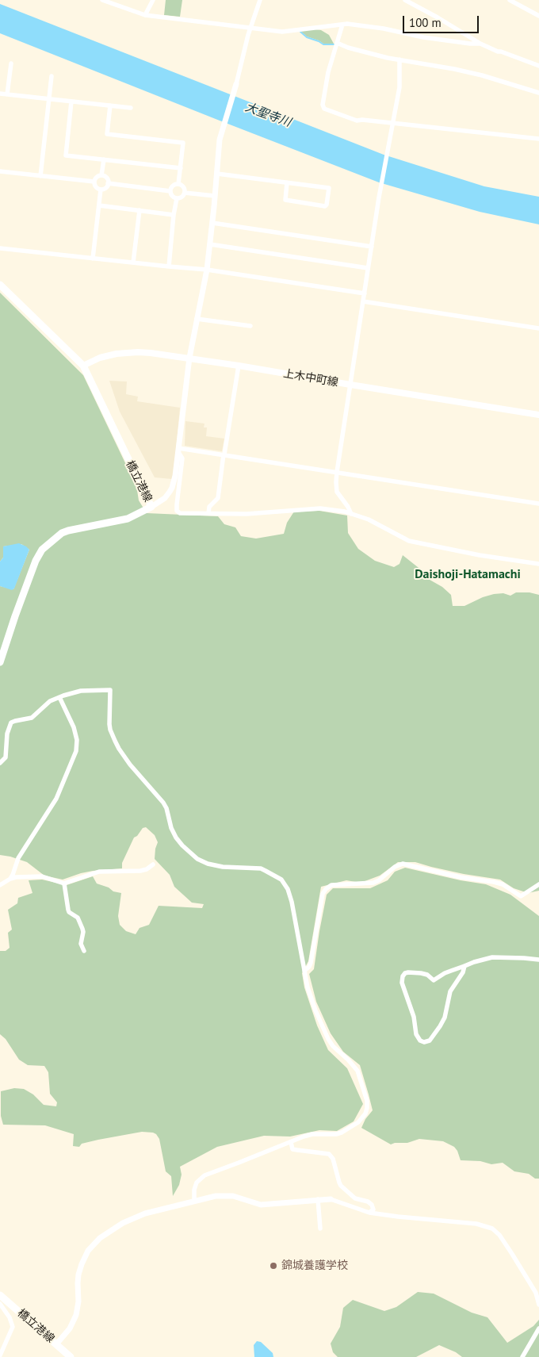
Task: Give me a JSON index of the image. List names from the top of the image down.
{
  "streets": {
    "main road": ["上木中町線", "橋立港線"]
  },
  "crossings": [
    ["上木中町線", "橋立港線"]
  ],
  "districts": ["Daishoji-Hatamachi"],
  "water": ["大聖寺川"],
  "places": ["錦城養護学校"],
  "scale_bar": "100 m"
}
